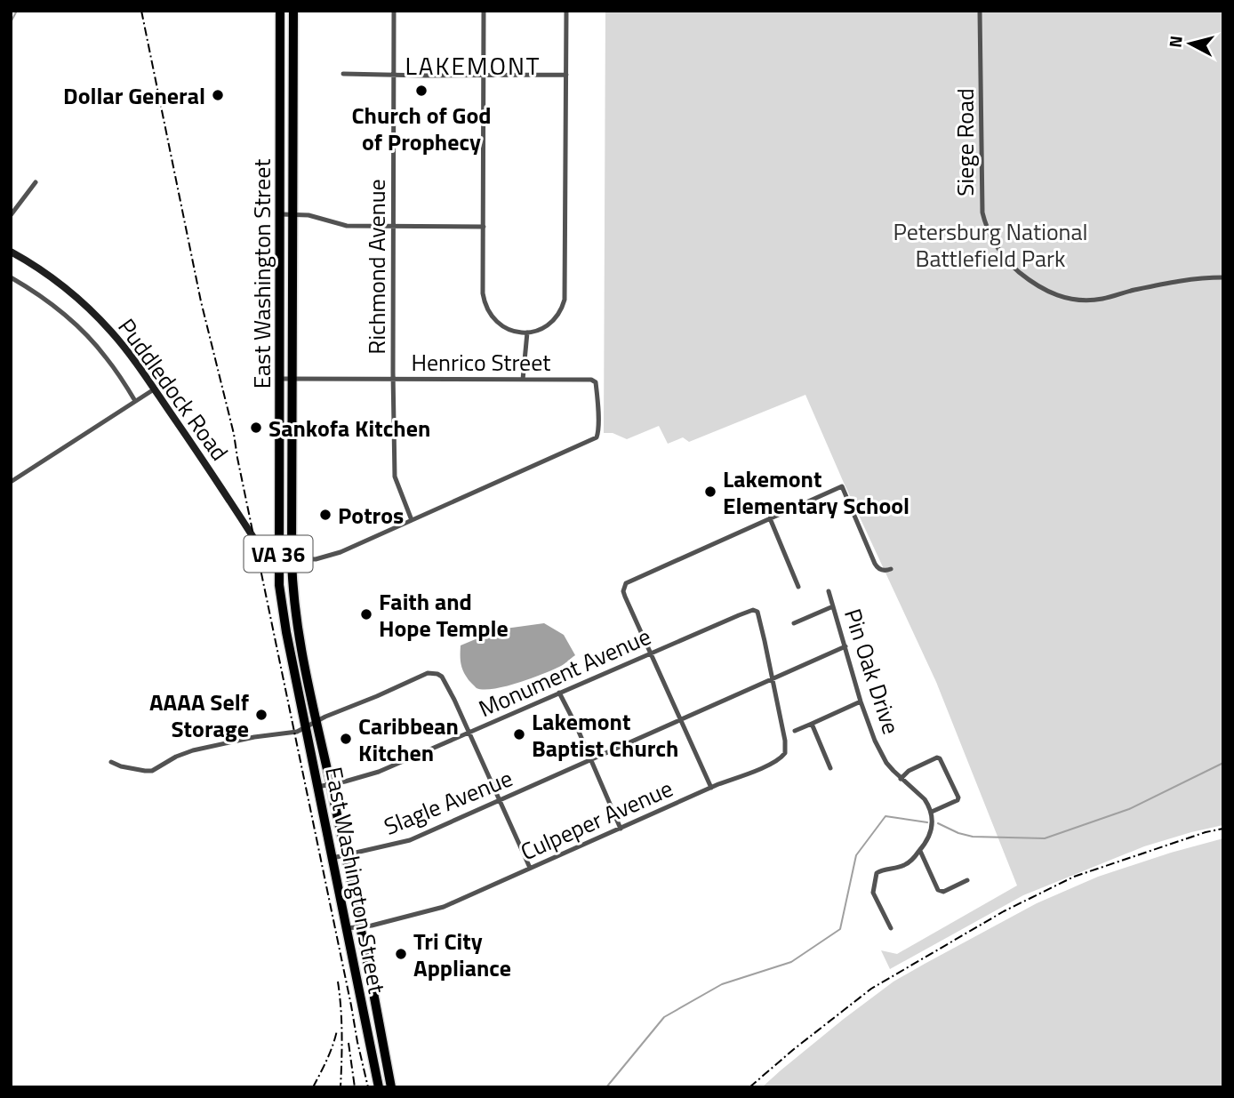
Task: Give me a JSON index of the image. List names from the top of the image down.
{
  "streets": {
    "highway": ["East Washington Street", "VA 36"],
    "main road": ["Puddledock Road"],
    "street": [
      "Siege Road",
      "Richmond Avenue",
      "Henrico Street",
      "Pin Oak Drive",
      "Monument Avenue",
      "Slagle Avenue",
      "Culpeper Avenue"
    ]
  },
  "crossings": [
    ["Richmond Avenue", "Henrico Street"],
    ["East Washington Street", "Henrico Street"],
    ["East Washington Street", "Puddledock Road"],
    ["East Washington Street", "Monument Avenue"],
    ["East Washington Street", "Slagle Avenue"],
    ["East Washington Street", "Culpeper Avenue"],
    ["Pin Oak Drive", "Slagle Avenue"],
    ["Monument Avenue", "Slagle Avenue"],
    ["Monument Avenue", "Culpeper Avenue"],
    ["Slagle Avenue", "Culpeper Avenue"]
  ],
  "districts": ["LAKEMONT"],
  "parks": ["Petersburg National Battlefield Park"],
  "places": [
    "Church of God of Prophecy",
    "Dollar General",
    "Sankofa Kitchen",
    "Lakemont Elementary School",
    "Potros",
    "Faith and Hope Temple",
    "AAAA Self Storage",
    "Lakemont Baptist Church",
    "Caribbean Kitchen",
    "Tri City Appliance"
  ],
  "north": "left"
}
